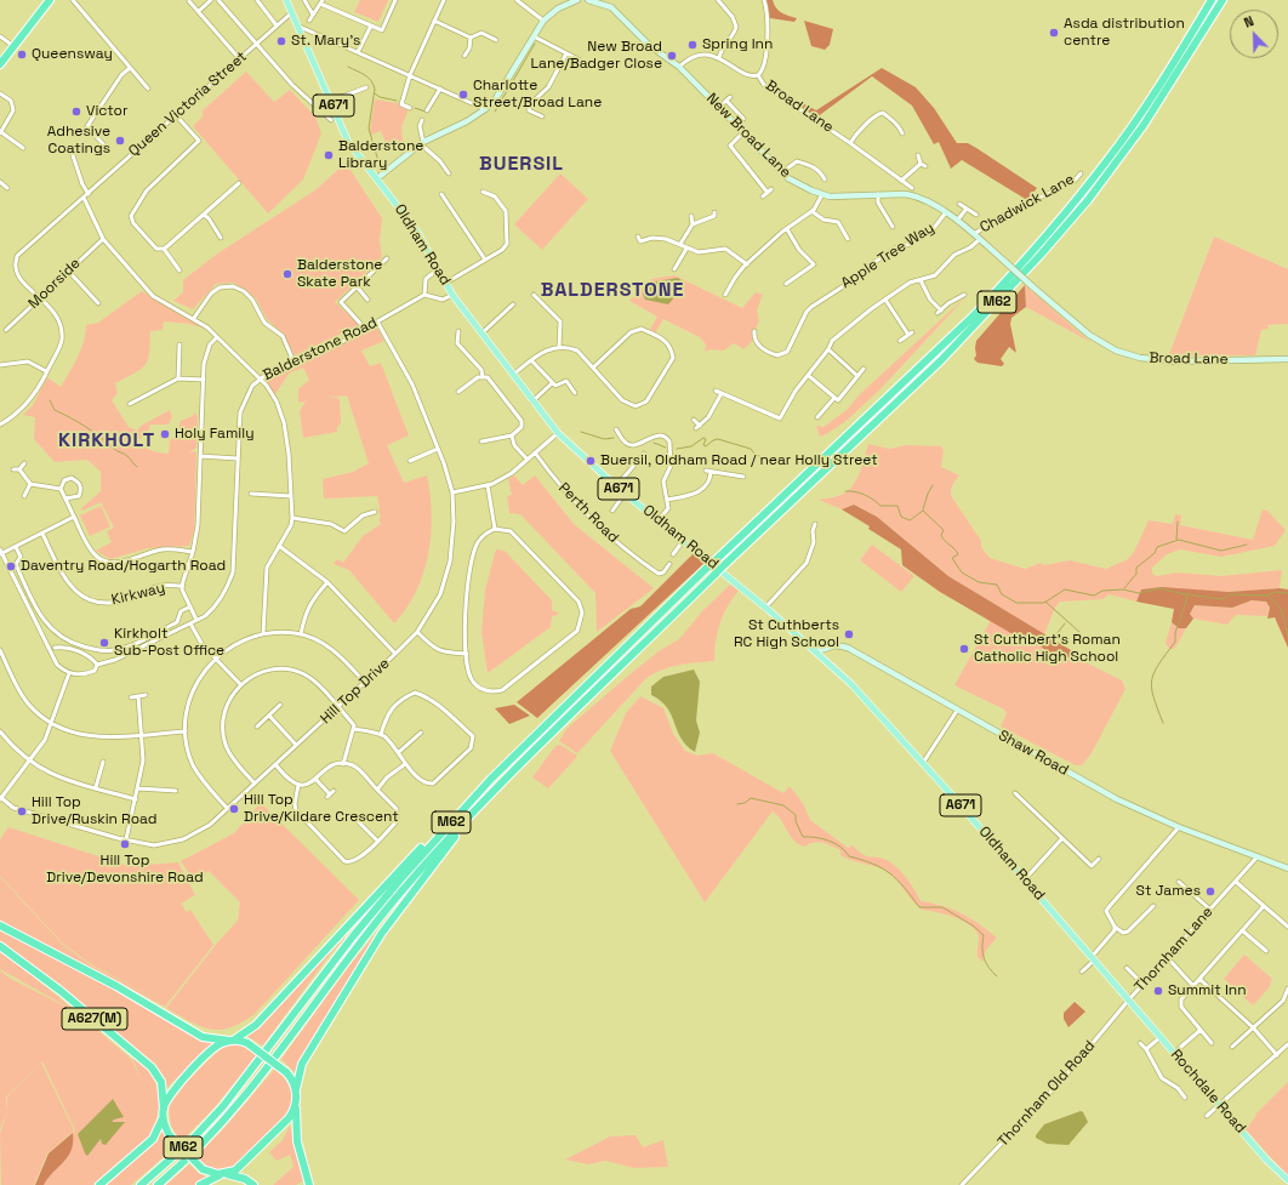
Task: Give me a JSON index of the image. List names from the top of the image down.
{
  "streets": {
    "highway": ["M62", "A627(M)"],
    "main road": [
      "A671",
      "Broad Lane",
      "New Broad Lane",
      "Oldham Road",
      "Shaw Road",
      "Rochdale Road"
    ],
    "street": [
      "Queen Victoria Street",
      "Chadwick Lane",
      "Apple Tree Way",
      "Moorside",
      "Balderstone Road",
      "Perth Road",
      "Kirkway",
      "Hill Top Drive",
      "Thornham Lane",
      "Thornham Old Road"
    ]
  },
  "crossings": [
    ["Queen Victoria Street", "Oldham Road"],
    ["Queen Victoria Street", "Moorside"],
    ["Broad Lane", "New Broad Lane"],
    ["New Broad Lane", "Chadwick Lane"],
    ["New Broad Lane", "Apple Tree Way"],
    ["Oldham Road", "Shaw Road"],
    ["Oldham Road", "Thornham Lane"],
    ["Oldham Road", "Rochdale Road"],
    ["Oldham Road", "Thornham Old Road"],
    ["M62", "A627(M)"],
    ["Balderstone Road", "Hill Top Drive"],
    ["Shaw Road", "Thornham Lane"],
    ["Thornham Lane", "Rochdale Road"],
    ["Thornham Lane", "Thornham Old Road"],
    ["Rochdale Road", "Thornham Old Road"]
  ],
  "districts": ["BUERSIL", "BALDERSTONE", "KIRKHOLT"],
  "places": [
    "Asda distribution centre",
    "St. Mary's",
    "Spring Inn",
    "Queensway",
    "New Broad Lane/Badger Close",
    "Charlotte Street/Broad Lane",
    "Victor",
    "Adhesive Coatings",
    "Balderstone Library",
    "Balderstone Skate Park",
    "Holy Family",
    "Buersil, Oldham Road / near Holly Street",
    "Daventry Road/Hogarth Road",
    "St Cuthberts RC High School",
    "Kirkholt Sub-Post Office",
    "St Cuthbert's Roman Catholic High School",
    "Hill Top Drive/Kildare Crescent",
    "Hill Top Drive/Ruskin Road",
    "Hill Top Drive/Devonshire Road",
    "St James",
    "Summit Inn"
  ],
  "north": "top left"
}
